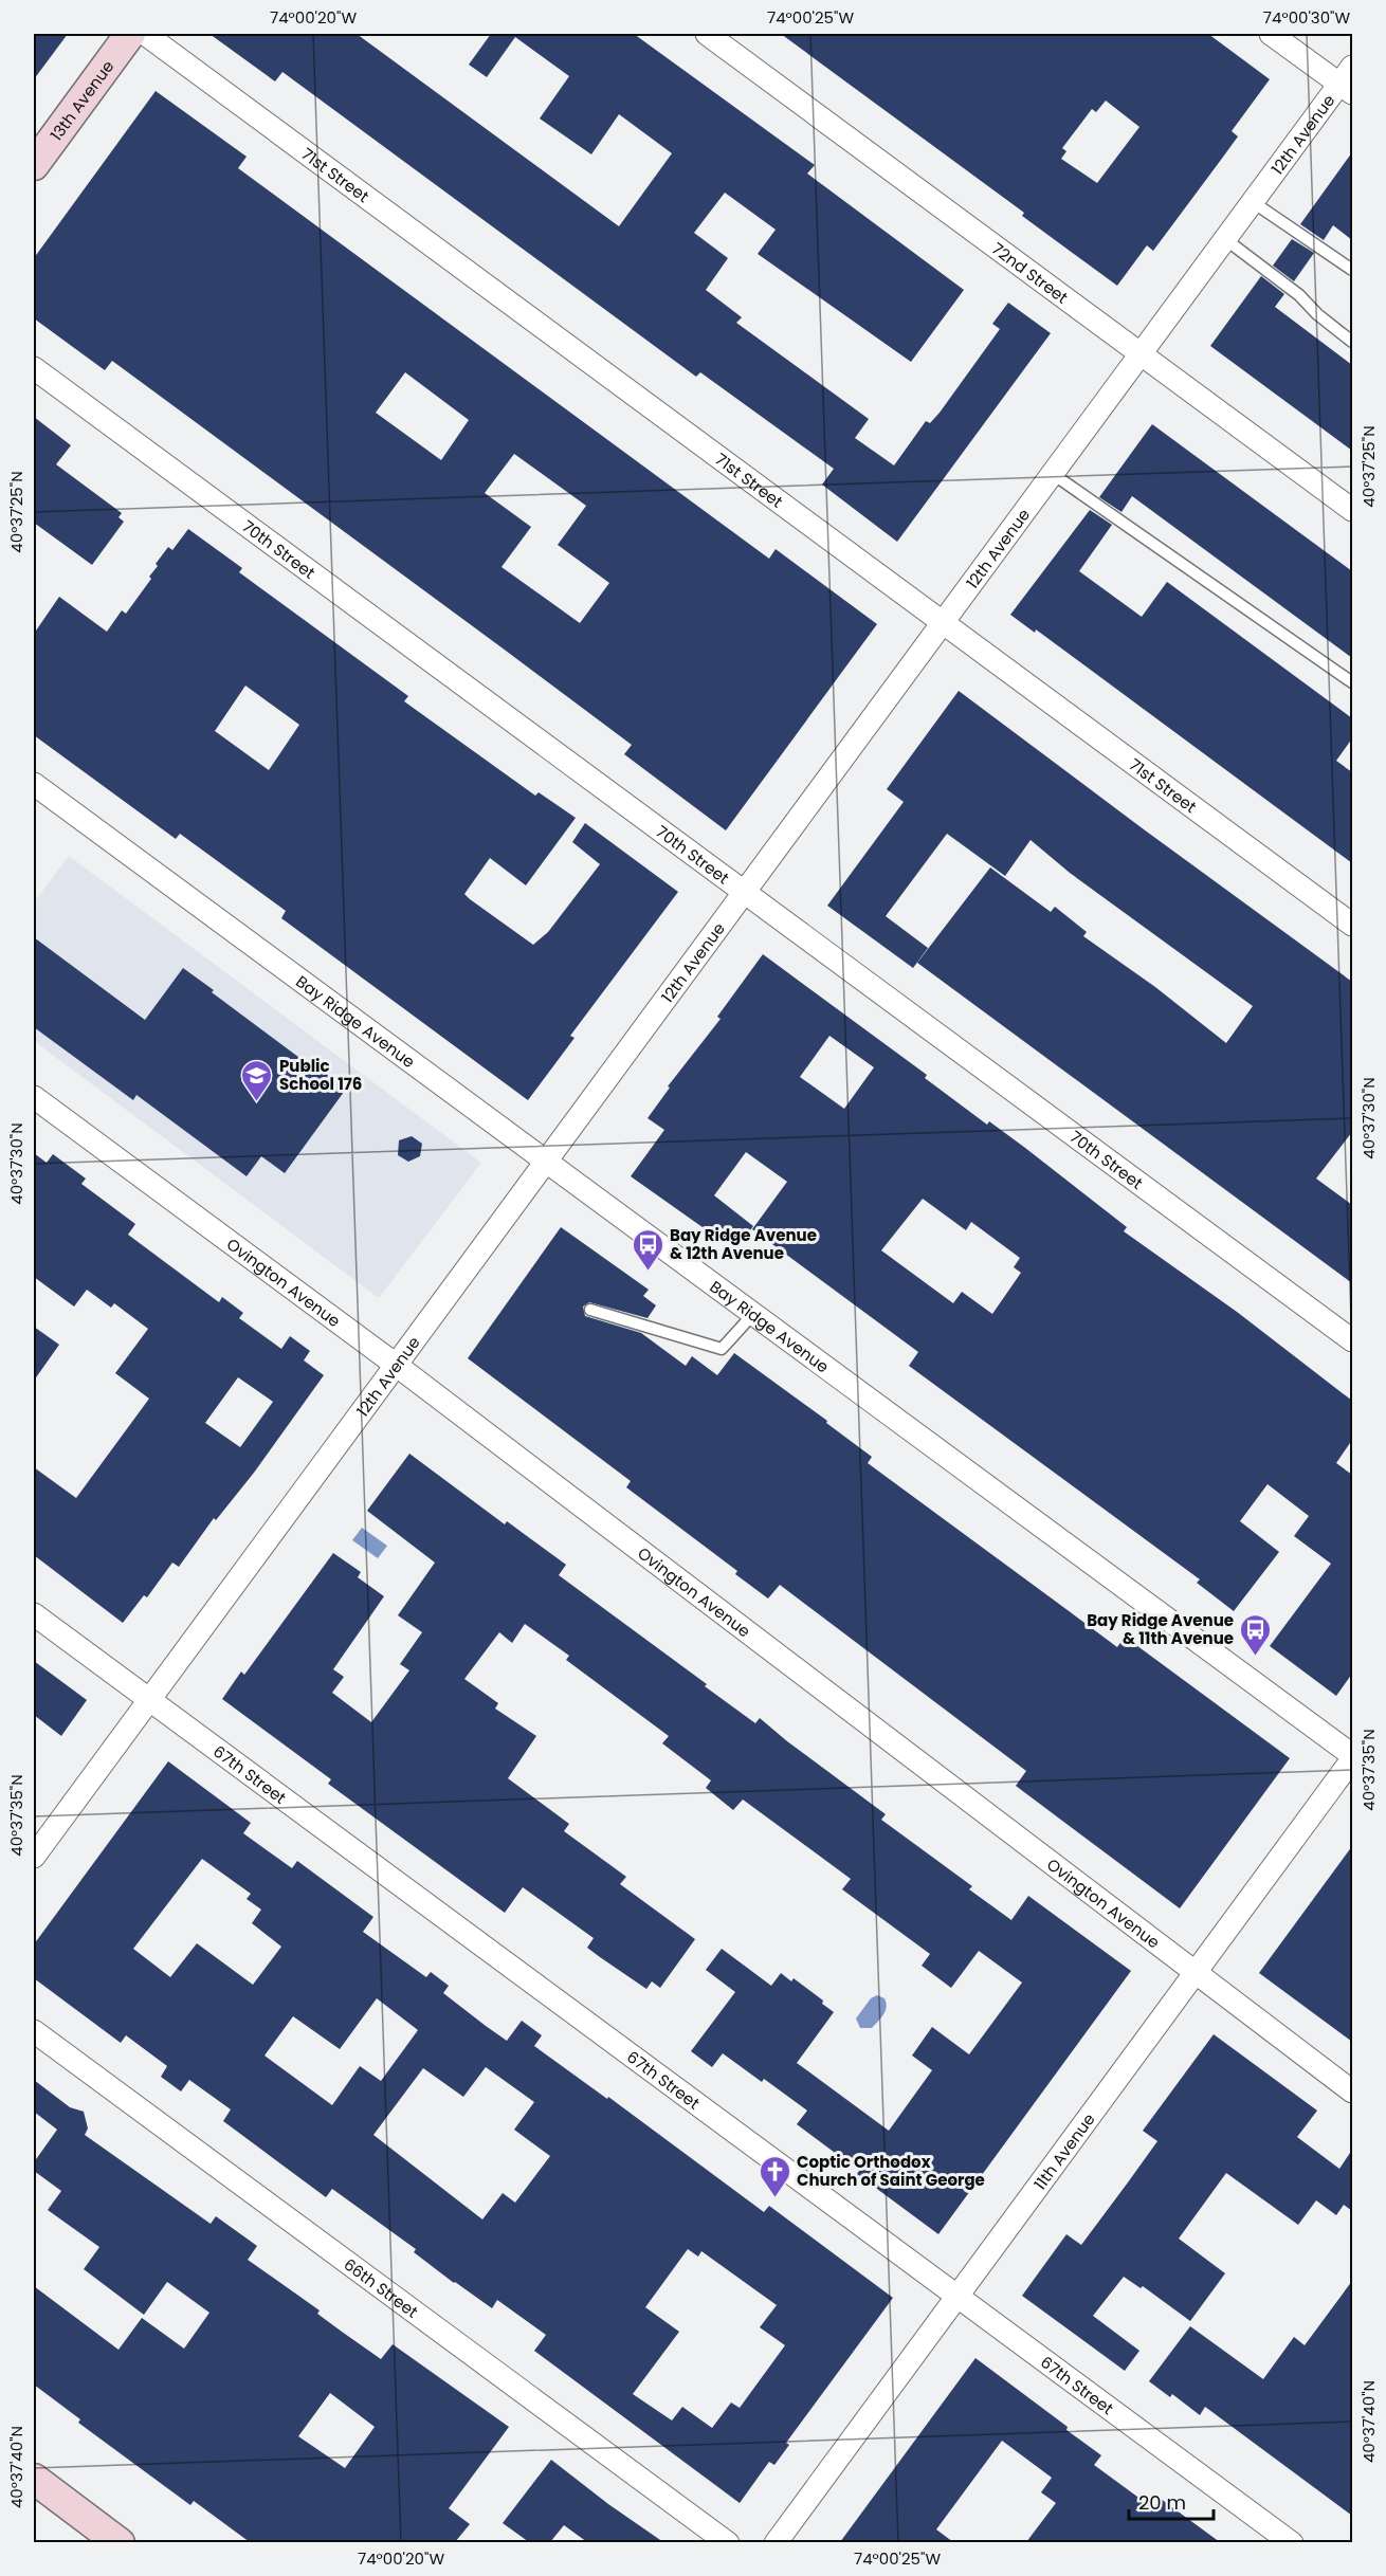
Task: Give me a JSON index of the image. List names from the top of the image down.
{
  "streets": {
    "main road": ["13th Avenue"],
    "street": [
      "12th Avenue",
      "71st Street",
      "72nd Street",
      "70th Street",
      "Bay Ridge Avenue",
      "Ovington Avenue",
      "67th Street",
      "11th Avenue",
      "66th Street"
    ]
  },
  "crossings": [
    ["12th Avenue", "71st Street"],
    ["12th Avenue", "72nd Street"],
    ["12th Avenue", "70th Street"],
    ["12th Avenue", "Bay Ridge Avenue"],
    ["12th Avenue", "Ovington Avenue"],
    ["12th Avenue", "67th Street"],
    ["Bay Ridge Avenue", "11th Avenue"],
    ["Ovington Avenue", "11th Avenue"],
    ["67th Street", "11th Avenue"]
  ],
  "places": {
    "school or university": ["Public School 176"],
    "bus stop": ["Bay Ridge Avenue & 12th Avenue", "Bay Ridge Avenue & 11th Avenue"],
    "church": ["Coptic Orthodox Church of Saint George"]
  },
  "scale_bar": "20 m",
  "coordinates": [
    "74°00'20\"W",
    "74°00'25\"W",
    "74°00'30\"W",
    "40°37'25\"N",
    "40°37'30\"N",
    "40°37'35\"N",
    "40°37'40\"N"
  ]
}
